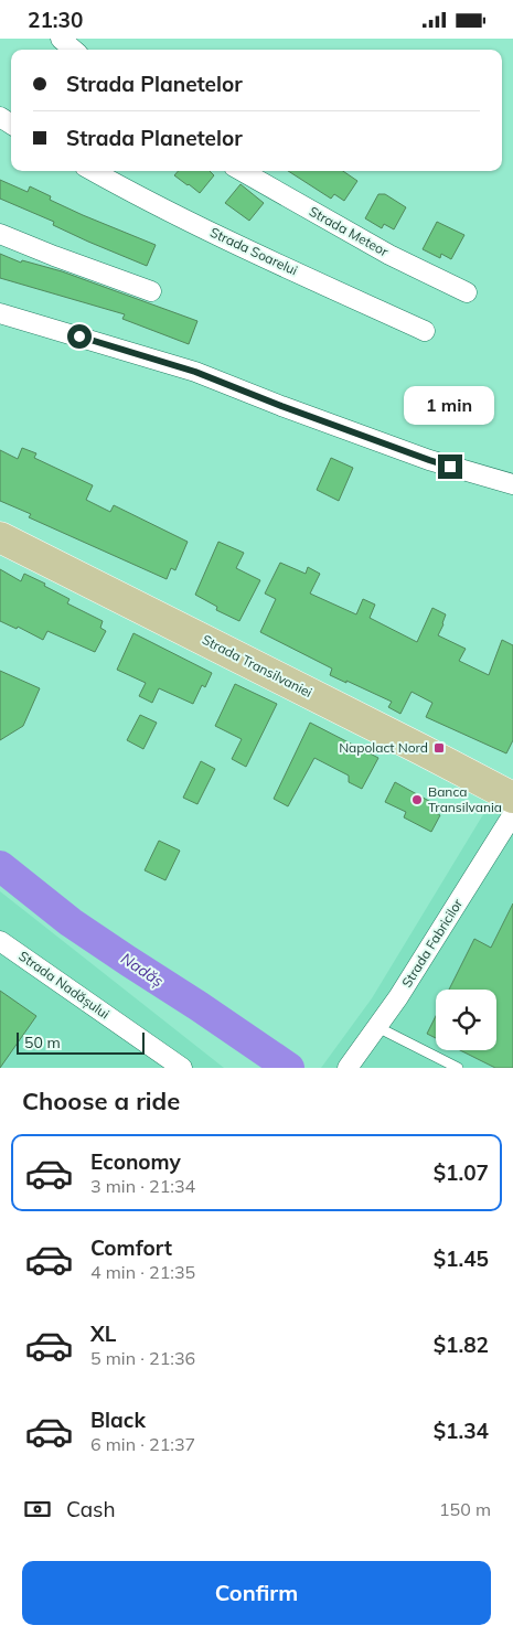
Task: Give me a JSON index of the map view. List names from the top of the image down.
{
  "streets": {
    "main road": ["Strada Transilvaniei"],
    "street": [
      "Strada Meteor",
      "Strada Soarelui",
      "Strada Fabricilor",
      "Strada Nadășului"
    ]
  },
  "water": ["Nadăș"],
  "places": {
    "transit": ["Napolact Nord"],
    "other": ["Banca Transilvania"]
  },
  "scale_bar": "50 m",
  "page": {
    "status": "21:30",
    "banner": ["Strada Planetelor", "Strada Planetelor"],
    "bubble": "1 min",
    "scale": "50 m",
    "heading": "Choose a ride",
    "list": [
      {
        "name": "Economy",
        "note": "3 min · 21:34",
        "value": "$1.07"
      },
      {
        "name": "Comfort",
        "note": "4 min · 21:35",
        "value": "$1.45"
      },
      {
        "name": "XL",
        "note": "5 min · 21:36",
        "value": "$1.82"
      },
      {
        "name": "Black",
        "note": "6 min · 21:37",
        "value": "$1.34"
      }
    ],
    "pay": ["Cash", "150 m"],
    "buttons": "Confirm"
  }
}
